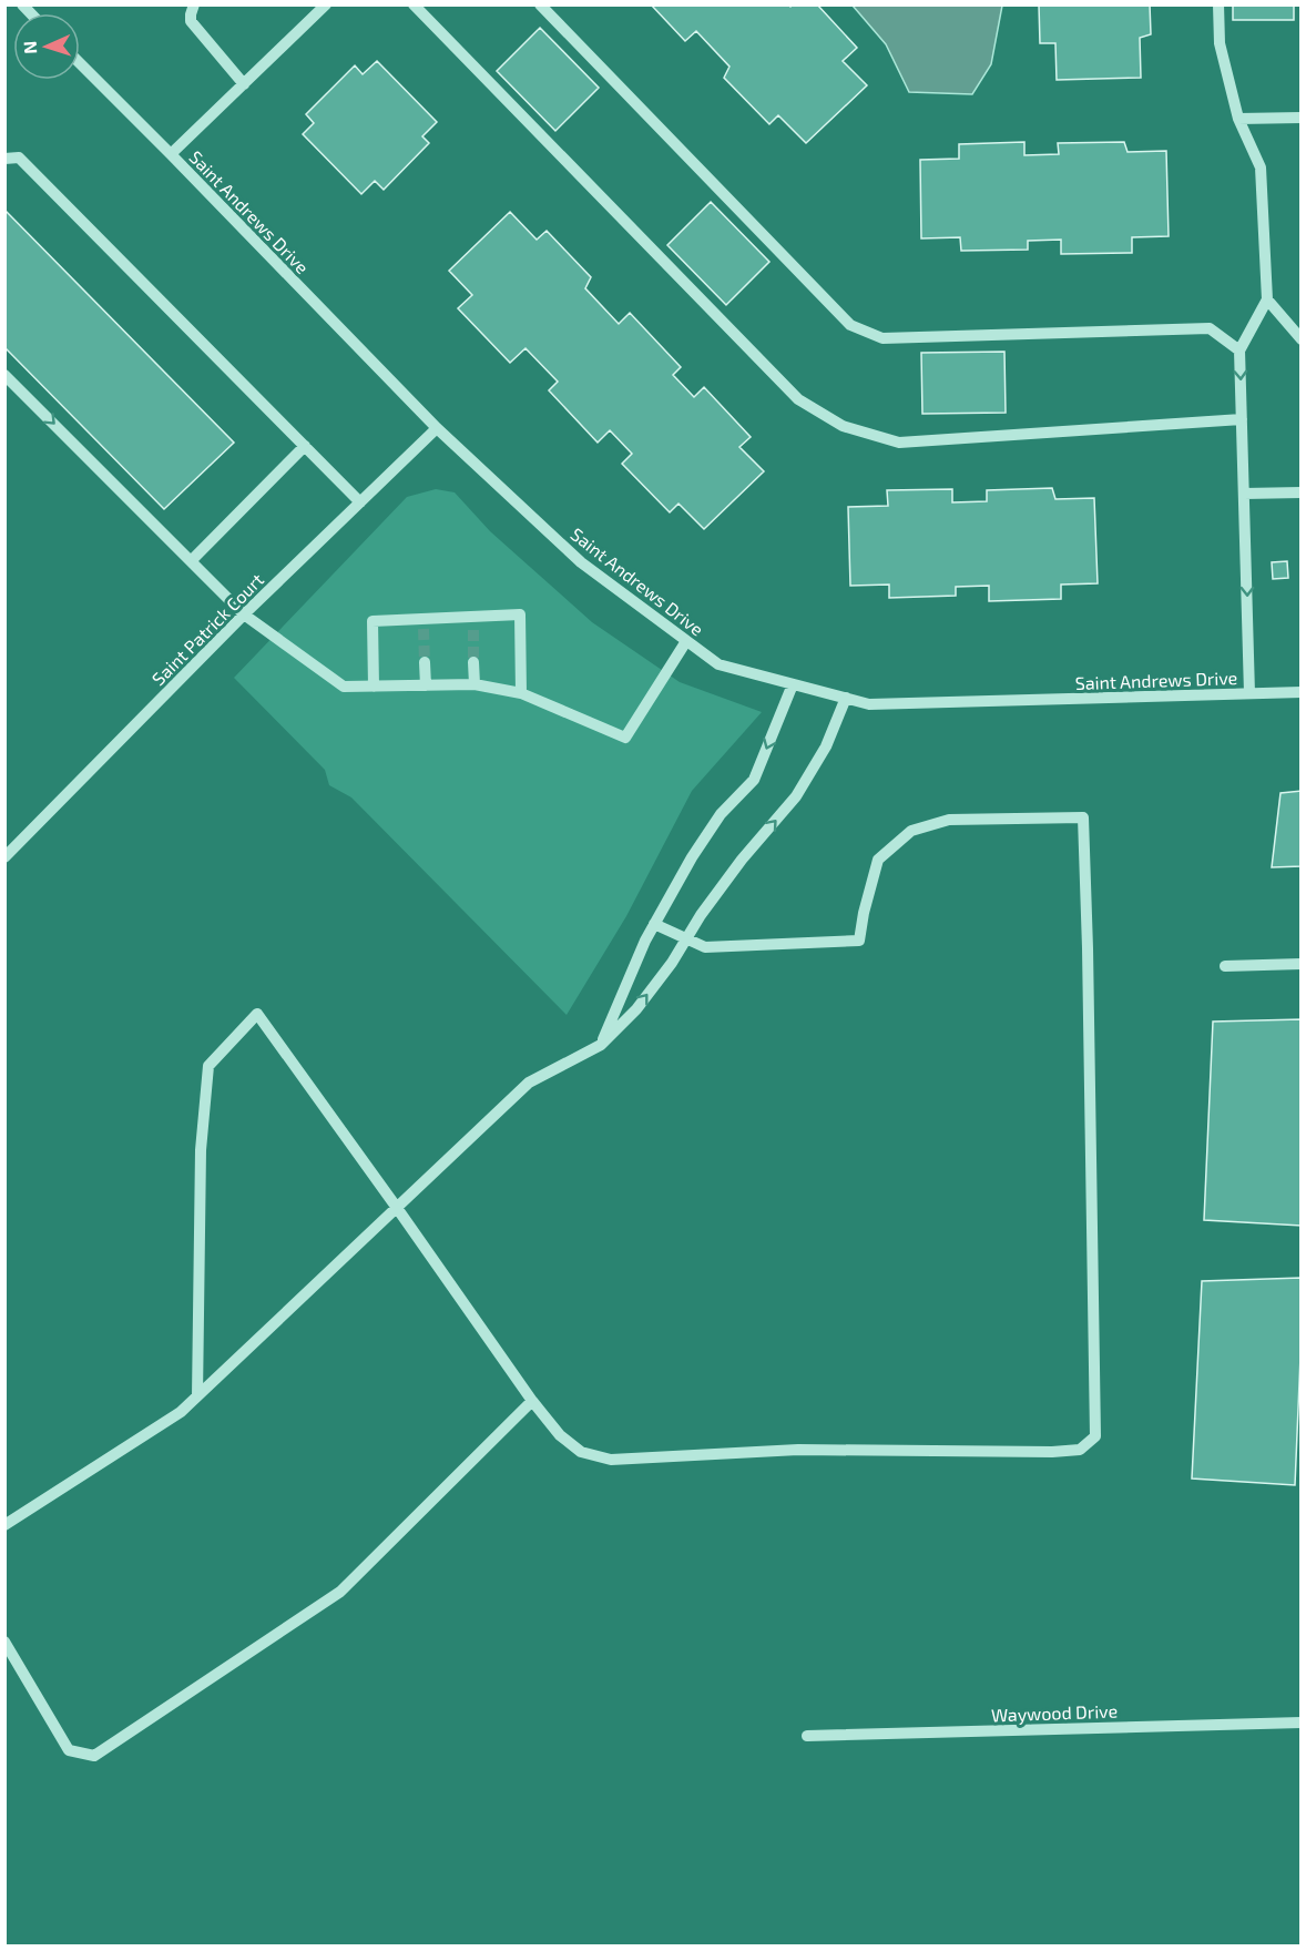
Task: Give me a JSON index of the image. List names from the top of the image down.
{
  "streets": {
    "street": ["Saint Andrews Drive", "Saint Patrick Court", "Waywood Drive"]
  },
  "crossings": [
    ["Saint Andrews Drive", "Saint Patrick Court"]
  ],
  "north": "left"
}
